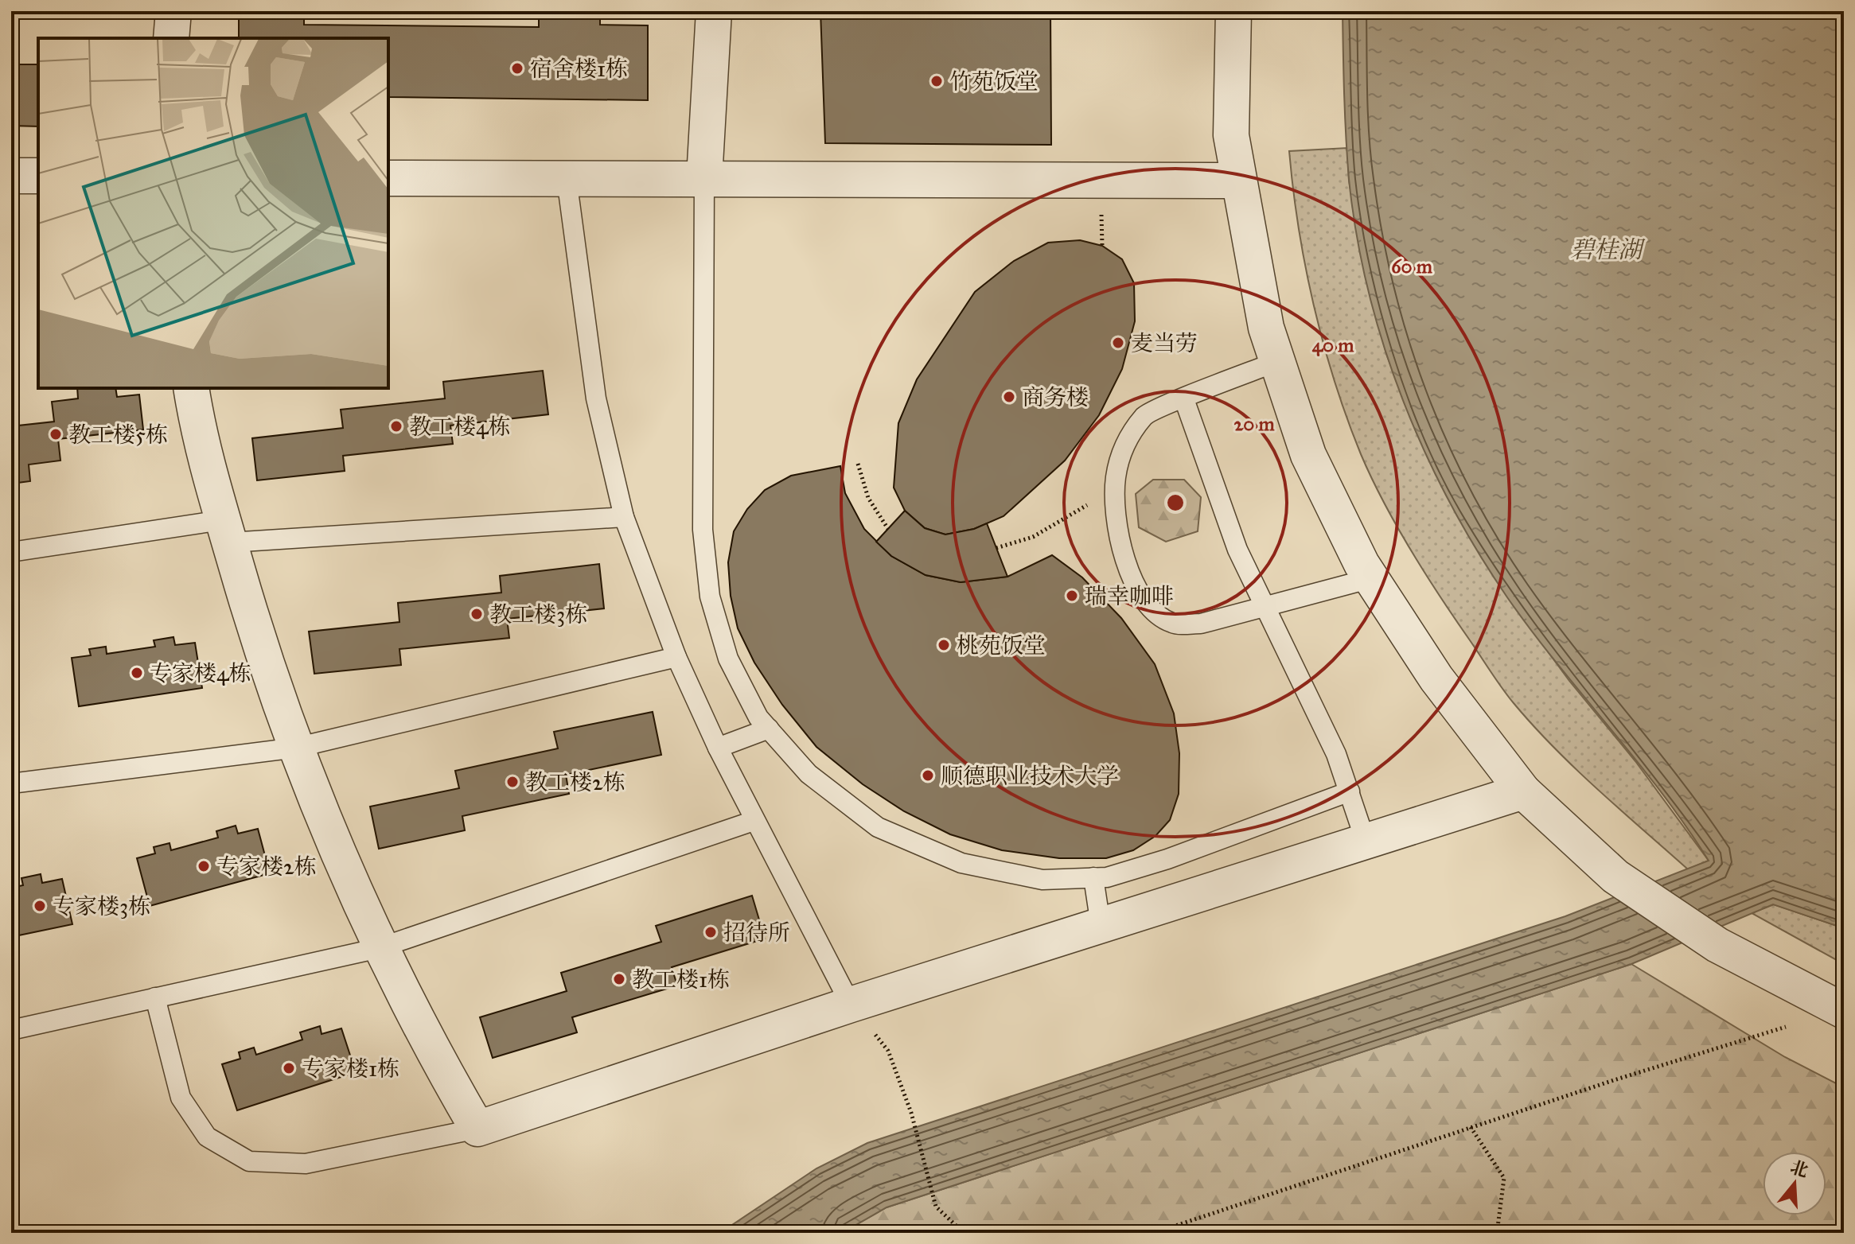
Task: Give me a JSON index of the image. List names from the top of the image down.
{
  "water": ["碧桂湖"],
  "places": [
    "宿舍楼1栋",
    "竹苑饭堂",
    "麦当劳",
    "商务楼",
    "教工楼4栋",
    "教工楼5栋",
    "瑞幸咖啡",
    "教工楼3栋",
    "桃苑饭堂",
    "专家楼4栋",
    "顺德职业技术大学",
    "教工楼2栋",
    "专家楼2栋",
    "专家楼3栋",
    "招待所",
    "教工楼1栋",
    "专家楼1栋"
  ],
  "north": "top",
  "rings": ["60 m", "40 m", "20 m"]
}
